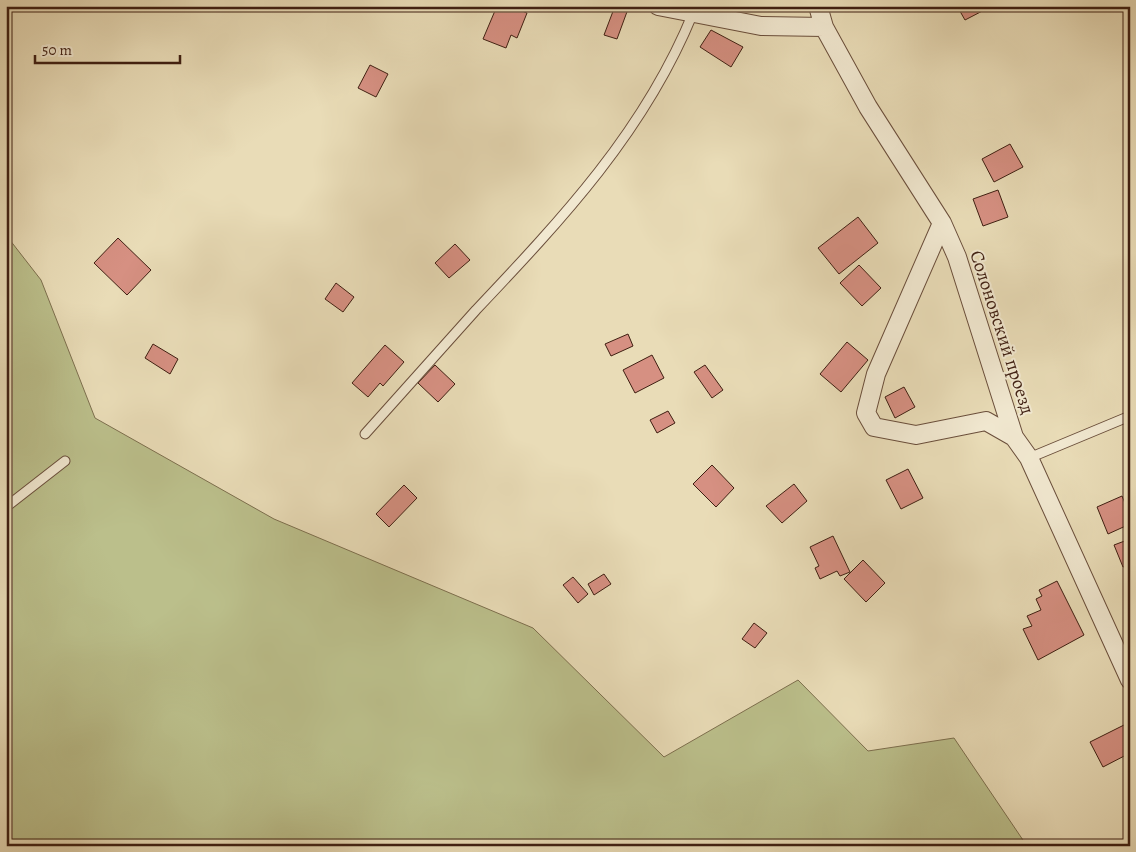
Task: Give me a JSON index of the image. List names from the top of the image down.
{
  "streets": {
    "street": ["Солоновский проезд"]
  },
  "scale_bar": "50 m"
}
